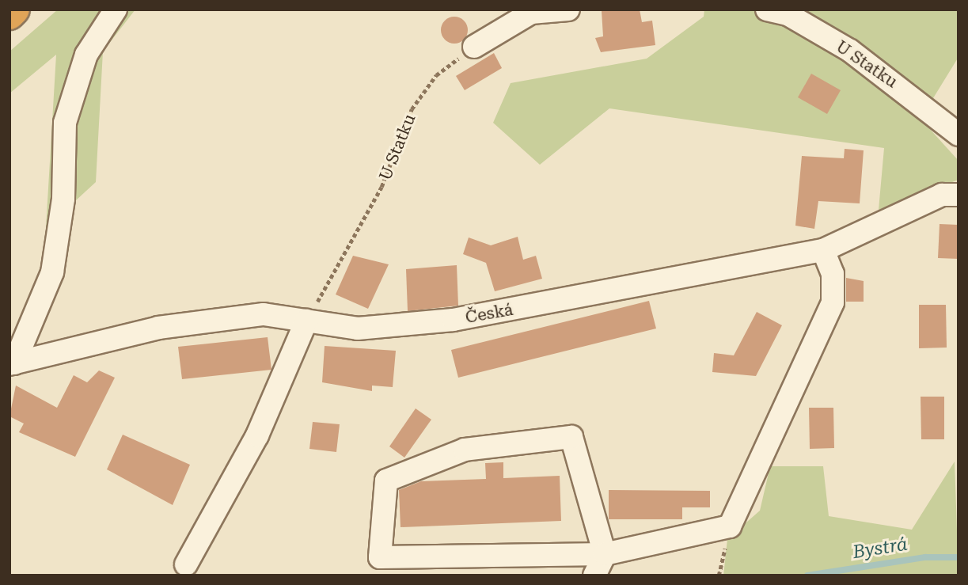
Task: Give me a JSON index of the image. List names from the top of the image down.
{
  "streets": {
    "street": ["U Statku", "Česká"]
  },
  "crossings": [
    ["U Statku", "Česká"]
  ],
  "water": ["Bystrá"]
}
